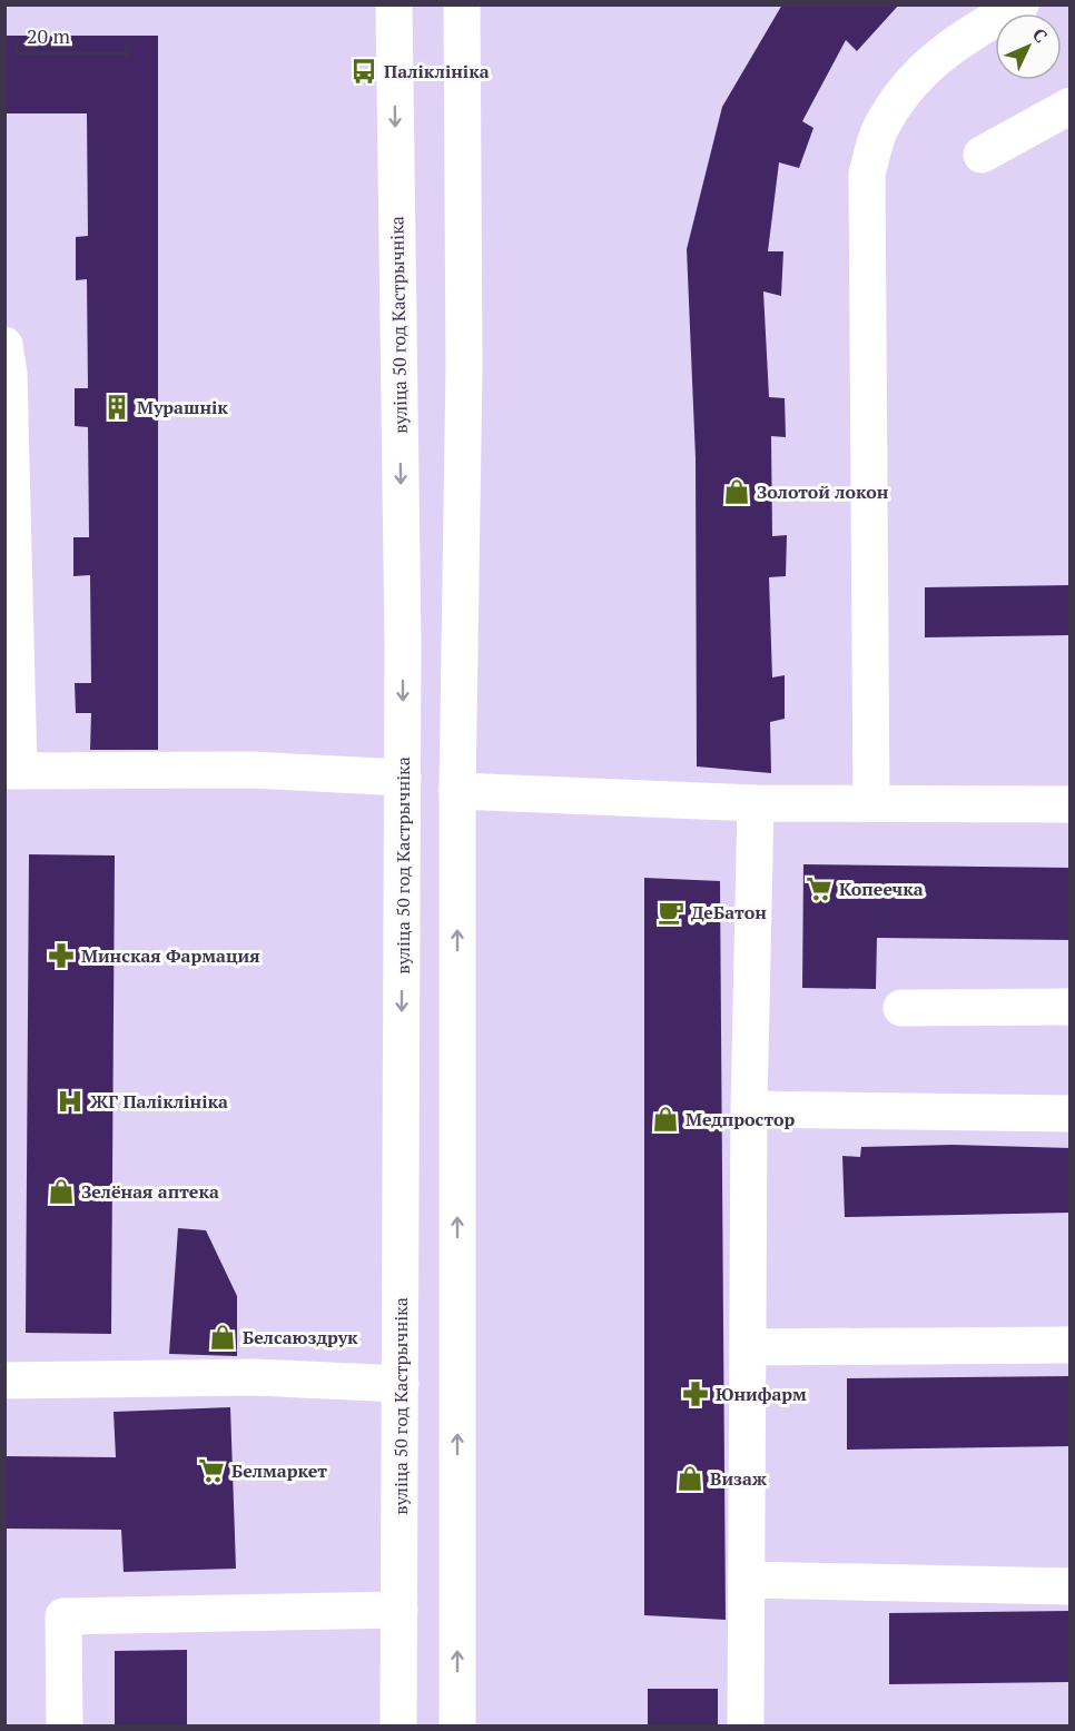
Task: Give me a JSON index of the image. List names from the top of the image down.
{
  "streets": {
    "main road": ["вуліца 50 год Кастрычніка"]
  },
  "places": {
    "bus stop": ["Паліклініка"],
    "building": ["Мурашнік"],
    "shop": [
      "Золотой локон",
      "Медпростор",
      "Зелёная аптека",
      "Белсаюздрук",
      "Визаж"
    ],
    "supermarket": ["Копеечка", "Белмаркет"],
    "cafe": ["ДеБатон"],
    "pharmacy": ["Минская Фармация", "Юнифарм"],
    "hospital": ["ЖГ Паліклініка"]
  },
  "scale_bar": "20 m",
  "north": "top right"
}
